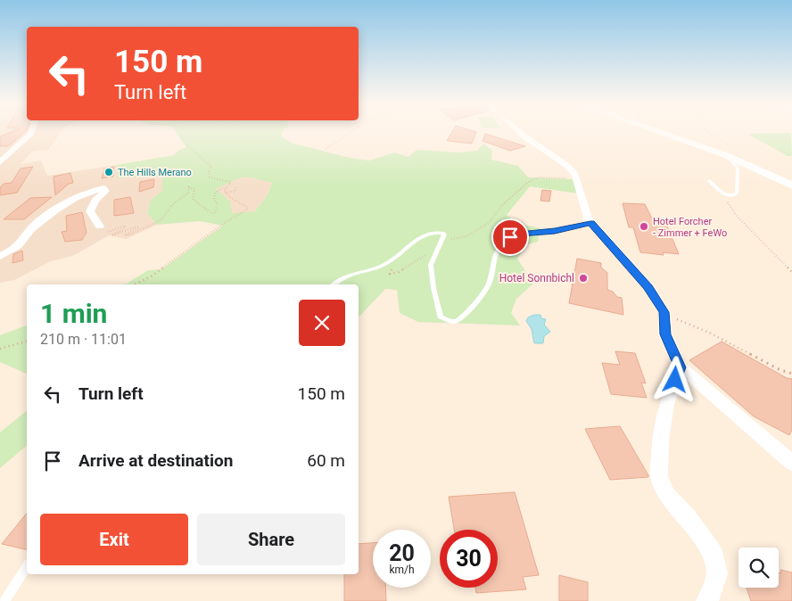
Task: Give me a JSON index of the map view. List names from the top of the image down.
{
  "places": ["The Hills Merano", "Hotel Forcher - Zimmer + FeWo", "Hotel Sonnbichl"],
  "page": {
    "turn": ["150 m", "Turn left"],
    "heading": ["1 min", "210 m · 11:01"],
    "list": [
      {
        "name": "Turn left",
        "value": "150 m"
      },
      {
        "name": "Arrive at destination",
        "value": "60 m"
      }
    ],
    "buttons": ["Exit", "Share"],
    "speed": "20 km/h",
    "limit": "30"
  }
}
